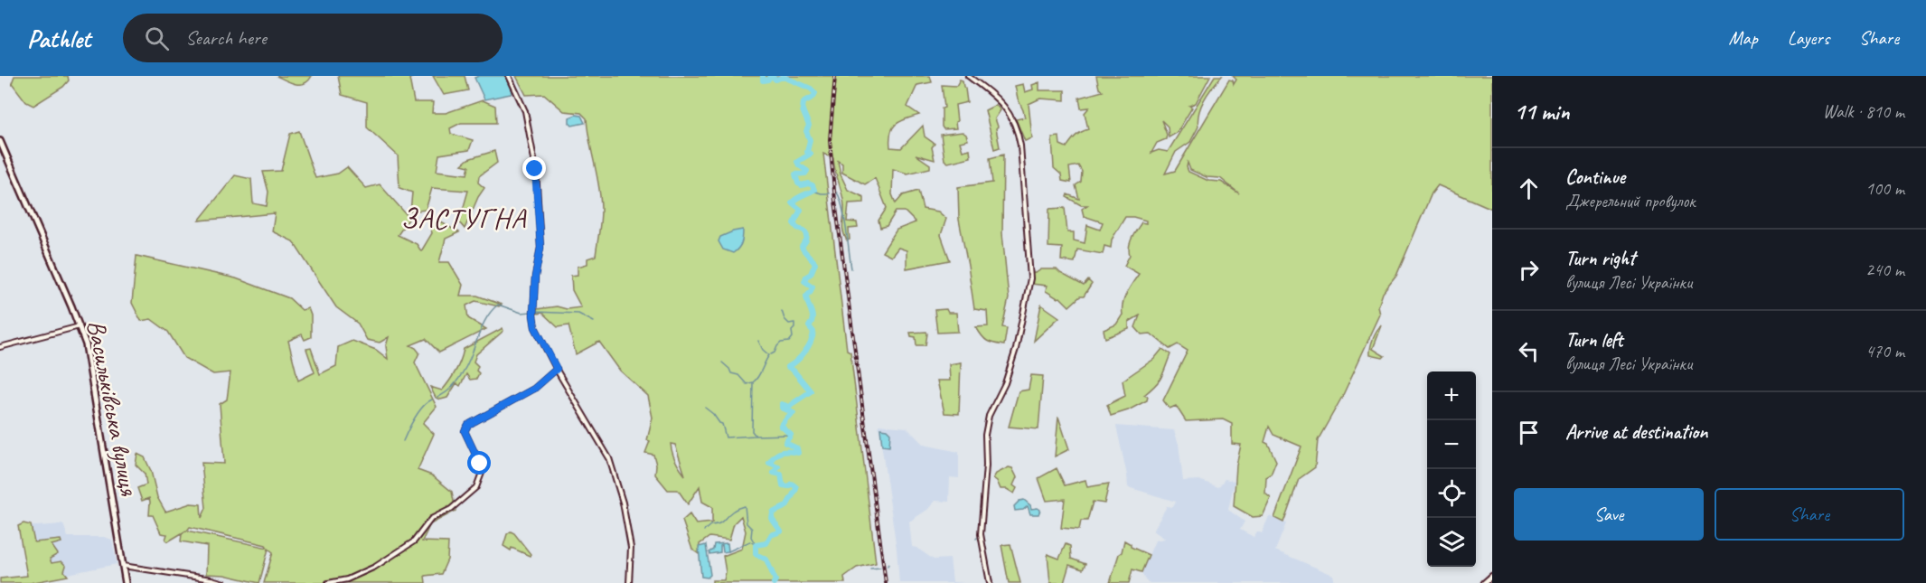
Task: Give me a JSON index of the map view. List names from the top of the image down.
{
  "streets": {
    "main road": ["Васильківська вулиця"]
  },
  "districts": ["ЗАСТУГНА"],
  "page": {
    "header": "Pathlet",
    "search": "Search here",
    "nav": ["Map", "Layers", "Share"],
    "heading": ["11 min", "Walk · 810 m"],
    "list": [
      ["Continue", "Джерельний провулок", "100 m"],
      ["Turn right", "вулиця Лесі Українки", "240 m"],
      ["Turn left", "вулиця Лесі Українки", "470 m"],
      "Arrive at destination"
    ],
    "map_buttons": ["+", "−"],
    "buttons": ["Save", "Share"]
  }
}
